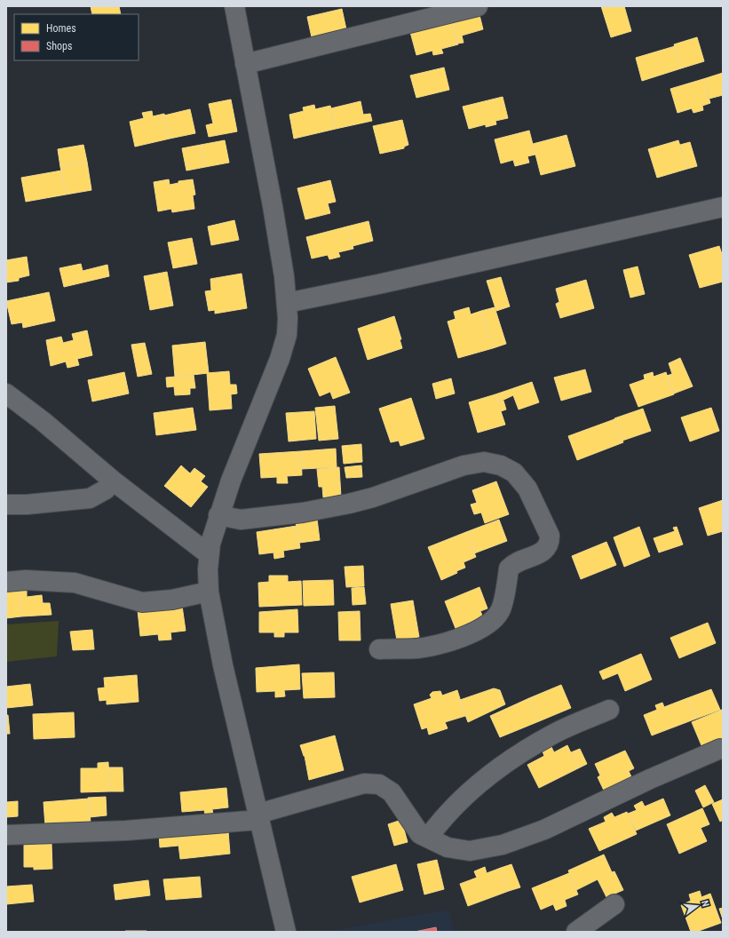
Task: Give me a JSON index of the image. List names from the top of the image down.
{
  "legend": ["Homes", "Shops"],
  "north": "right"
}
